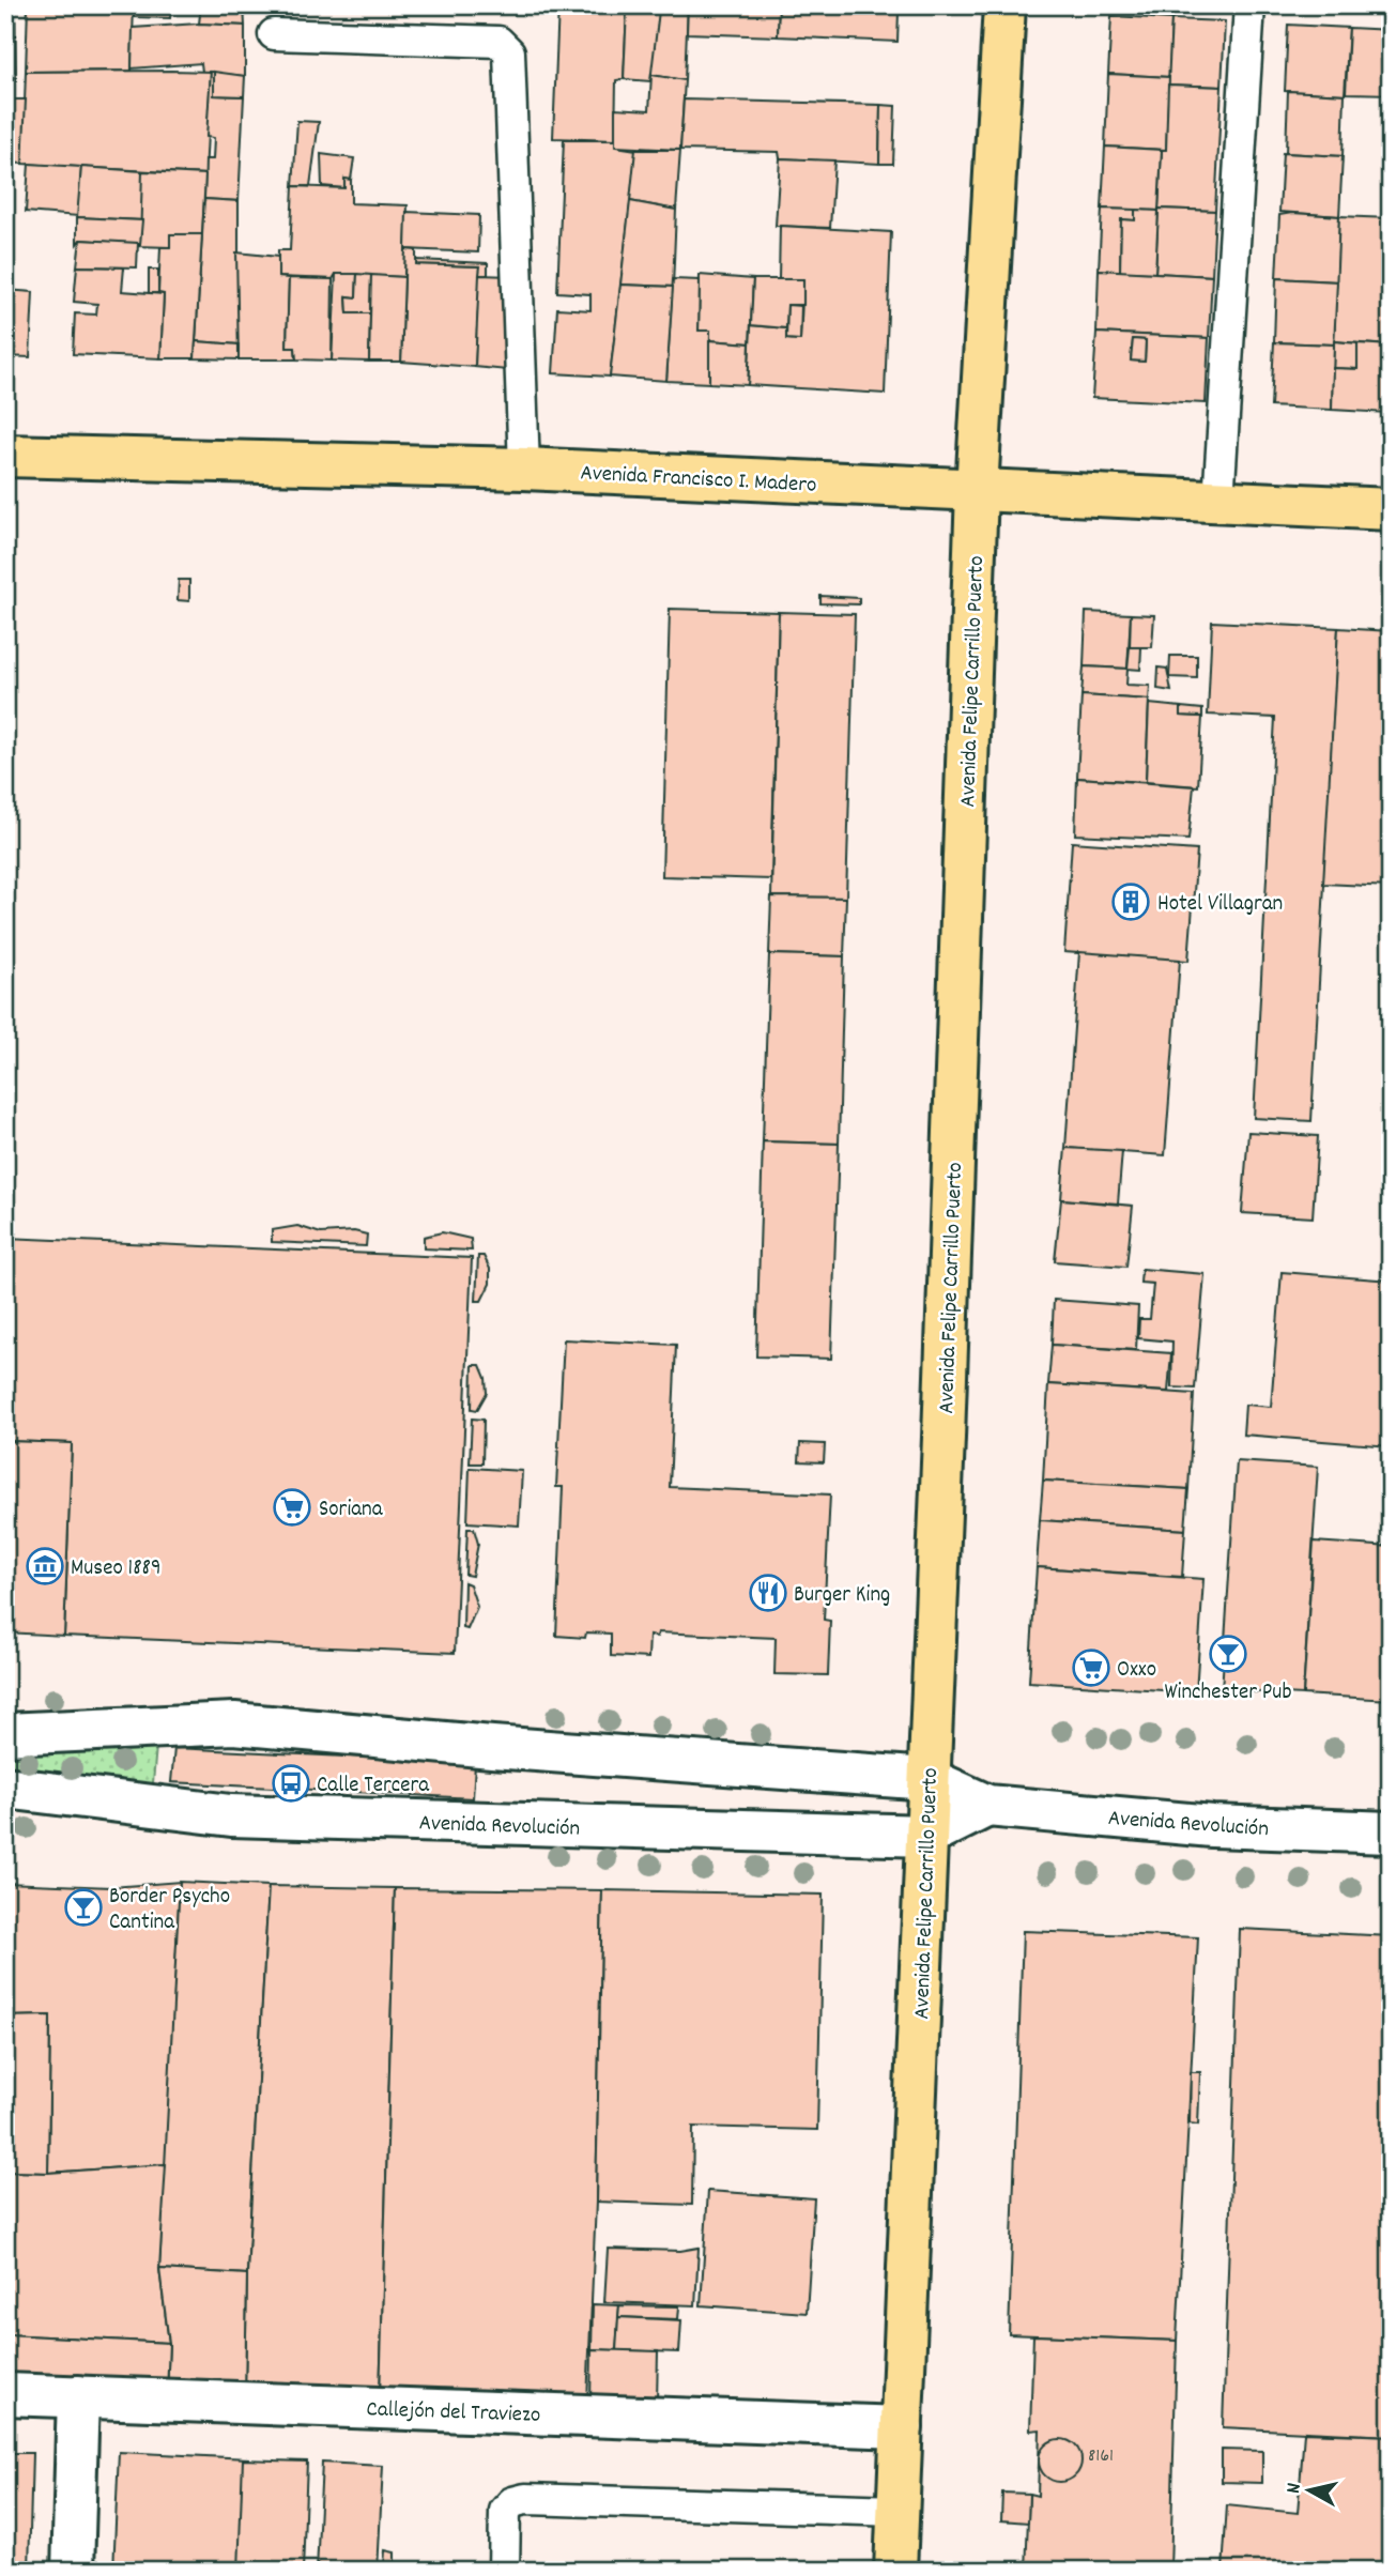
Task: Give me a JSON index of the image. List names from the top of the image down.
{
  "streets": {
    "main road": [
      "Avenida Francisco I. Madero",
      "Avenida Felipe Carrillo Puerto",
      "Avenida Revolución",
      "Callejón del Traviezo"
    ]
  },
  "crossings": [
    ["Avenida Francisco I. Madero", "Avenida Felipe Carrillo Puerto"],
    ["Avenida Felipe Carrillo Puerto", "Avenida Revolución"],
    ["Avenida Felipe Carrillo Puerto", "Callejón del Traviezo"]
  ],
  "places": {
    "building": ["Hotel Villagran"],
    "supermarket": ["Soriana", "Oxxo"],
    "museum": ["Museo 1889"],
    "restaurant": ["Burger King"],
    "bar": ["Winchester Pub", "Border Psycho Cantina"],
    "bus stop": ["Calle Tercera"]
  },
  "house_numbers": ["8161"],
  "north": "left"
}
